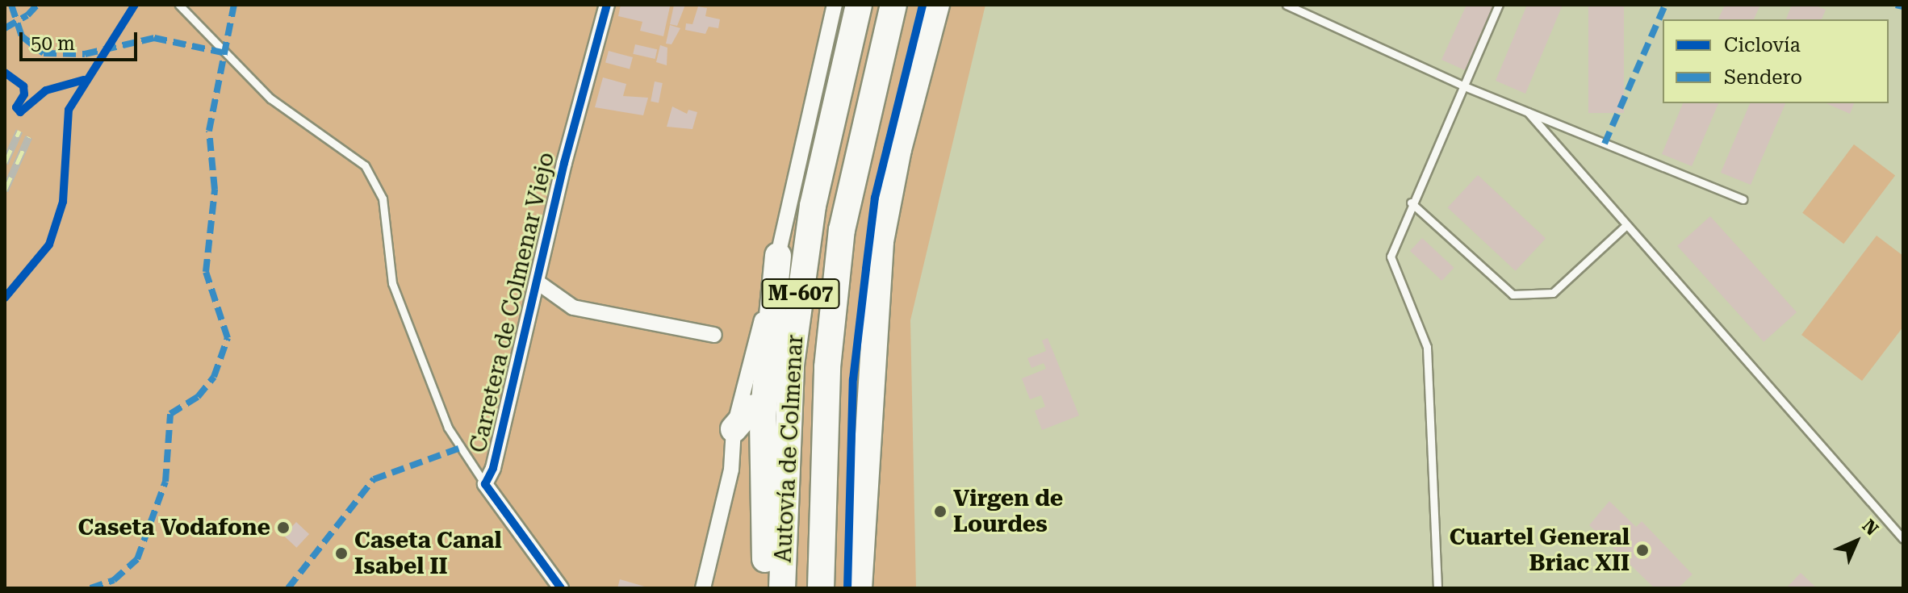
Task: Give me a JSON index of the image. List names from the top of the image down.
{
  "streets": {
    "highway": ["M-607", "Autovía de Colmenar"],
    "street": ["Carretera de Colmenar Viejo"]
  },
  "places": [
    "Virgen de Lourdes",
    "Caseta Vodafone",
    "Cuartel General Briac XII",
    "Caseta Canal Isabel II"
  ],
  "legend": ["Ciclovía", "Sendero"],
  "scale_bar": "50 m",
  "north": "top right"
}
